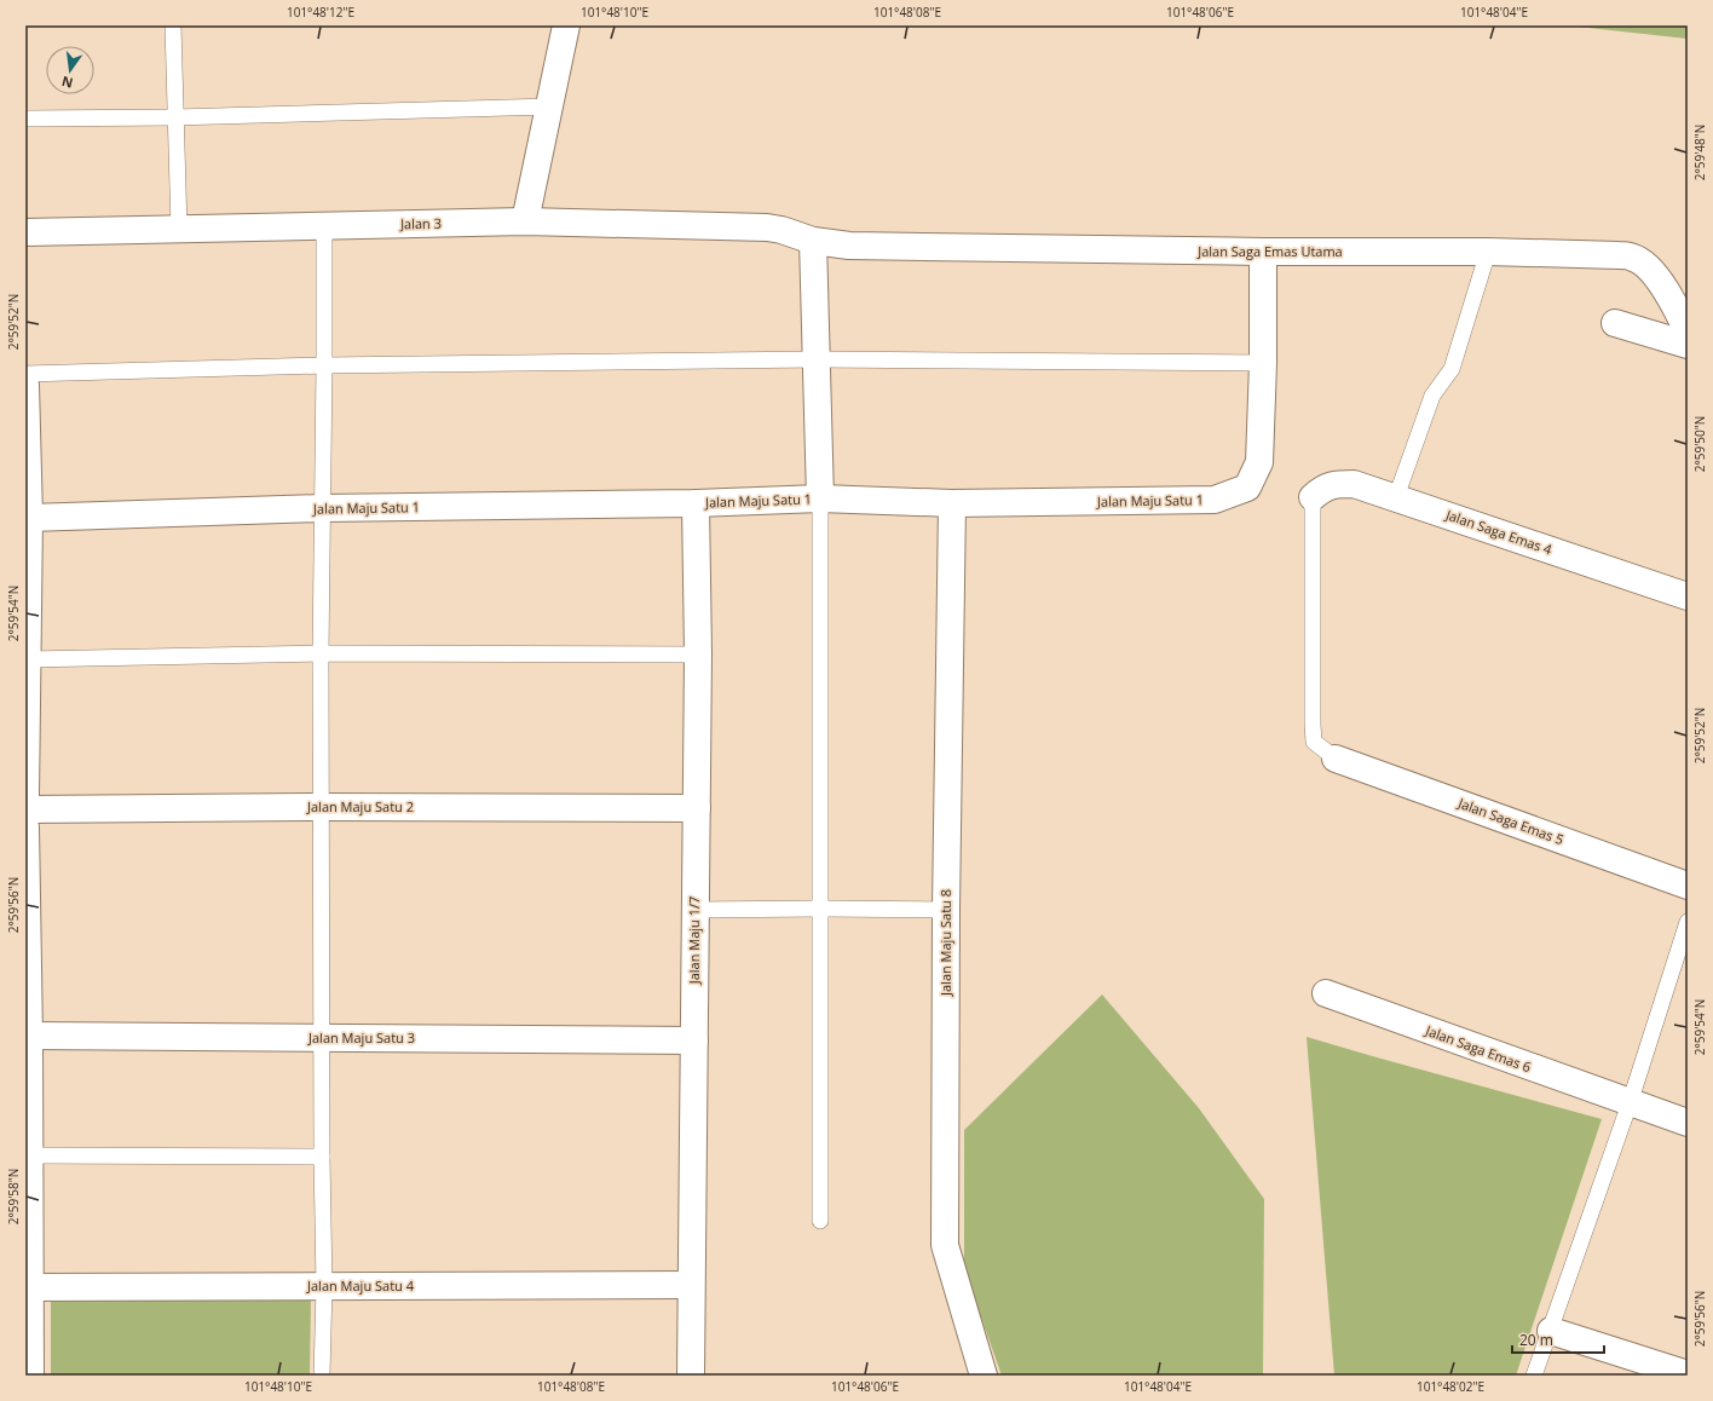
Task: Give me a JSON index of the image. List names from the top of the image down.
{
  "streets": {
    "street": [
      "Jalan 3",
      "Jalan Saga Emas Utama",
      "Jalan Maju Satu 1",
      "Jalan Saga Emas 4",
      "Jalan Maju Satu 2",
      "Jalan Saga Emas 5",
      "Jalan Maju 1/7",
      "Jalan Maju Satu 8",
      "Jalan Maju Satu 3",
      "Jalan Saga Emas 6",
      "Jalan Maju Satu 4"
    ]
  },
  "crossings": [
    ["Jalan 3", "Jalan Saga Emas Utama"],
    ["Jalan Saga Emas Utama", "Jalan Maju Satu 1"],
    ["Jalan Maju Satu 1", "Jalan Maju 1/7"],
    ["Jalan Maju Satu 1", "Jalan Maju Satu 8"],
    ["Jalan Maju Satu 2", "Jalan Maju 1/7"],
    ["Jalan Maju 1/7", "Jalan Maju Satu 3"],
    ["Jalan Maju 1/7", "Jalan Maju Satu 4"]
  ],
  "scale_bar": "20 m",
  "north": "bottom",
  "coordinates": [
    "101°48'12\"E",
    "101°48'10\"E",
    "101°48'08\"E",
    "101°48'06\"E",
    "101°48'04\"E",
    "2°59'48\"N",
    "2°59'52\"N",
    "2°59'50\"N",
    "2°59'54\"N",
    "2°59'56\"N",
    "2°59'58\"N",
    "101°48'02\"E"
  ]
}
